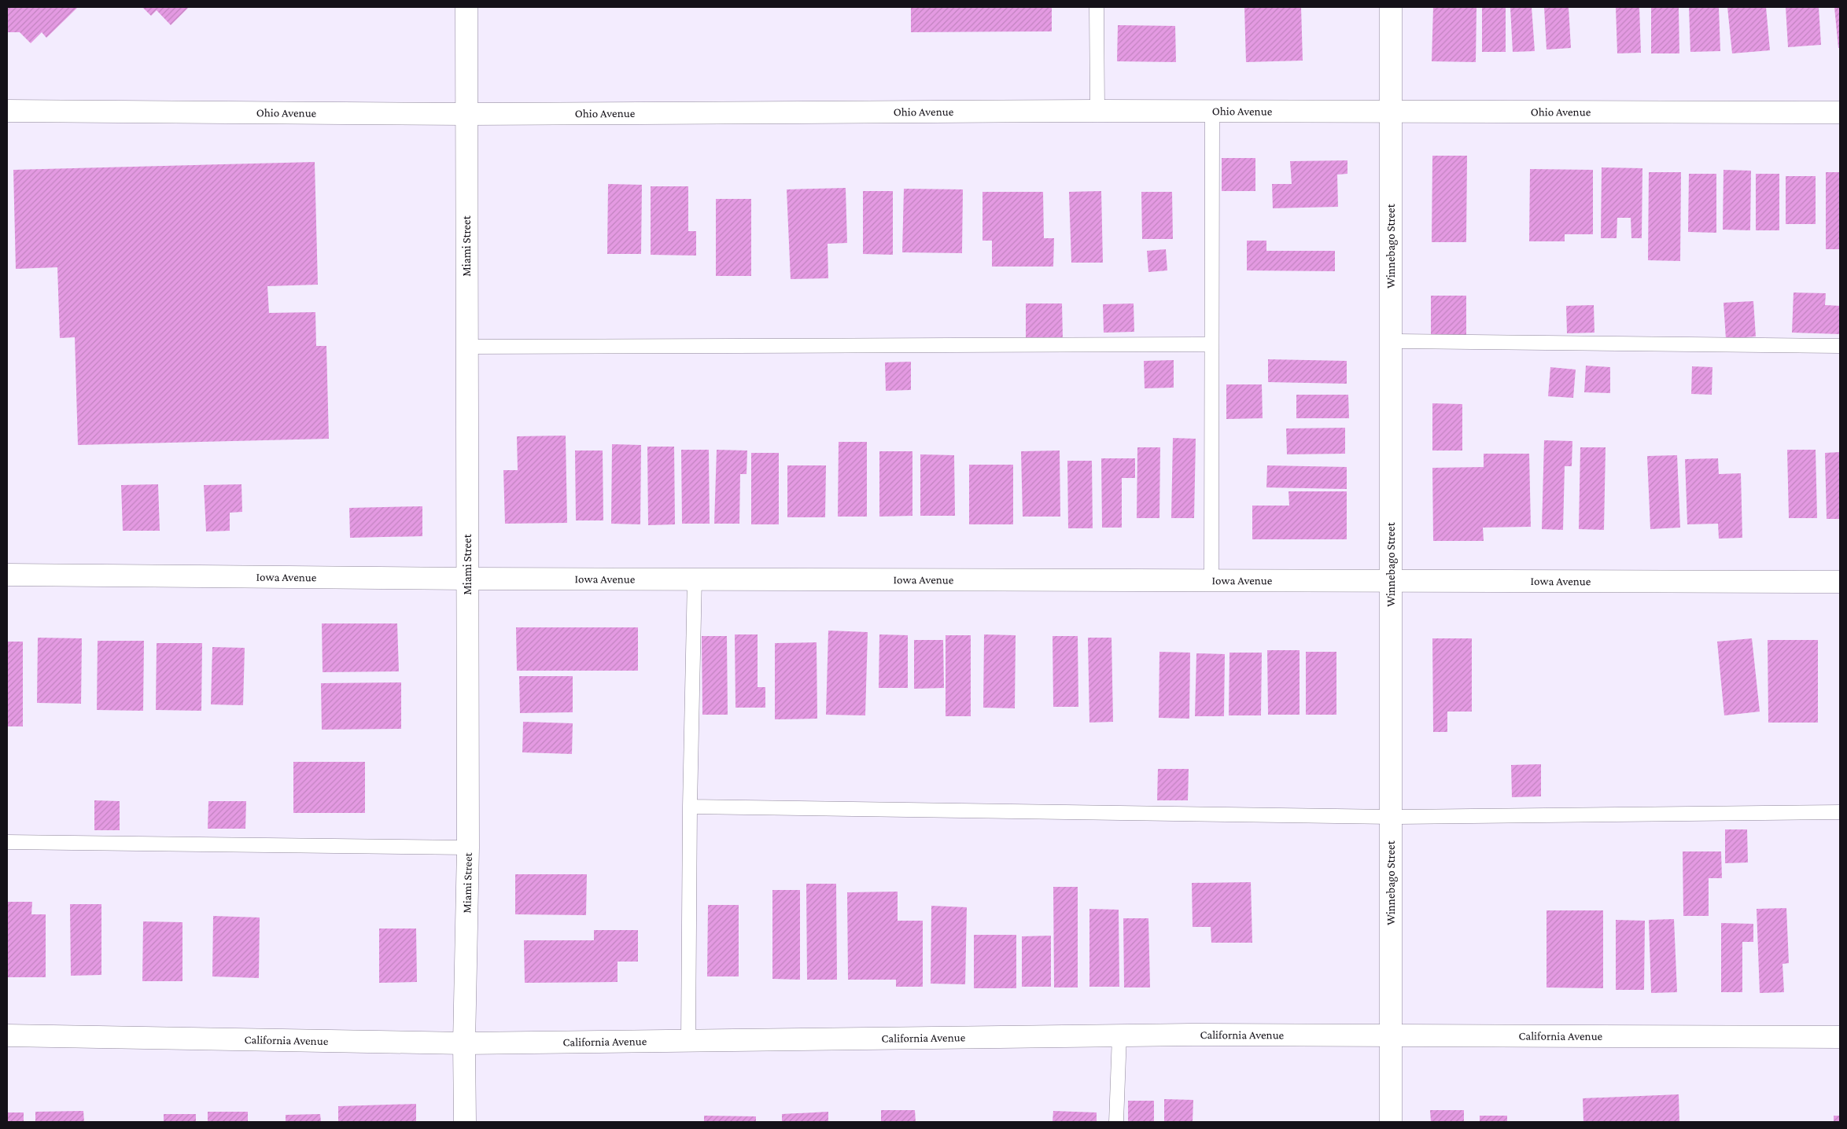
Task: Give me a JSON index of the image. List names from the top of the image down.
{
  "streets": {
    "street": [
      "Ohio Avenue",
      "Miami Street",
      "Winnebago Street",
      "Iowa Avenue",
      "California Avenue"
    ]
  },
  "crossings": [
    ["Ohio Avenue", "Miami Street"],
    ["Ohio Avenue", "Winnebago Street"],
    ["Miami Street", "Iowa Avenue"],
    ["Miami Street", "California Avenue"],
    ["Winnebago Street", "Iowa Avenue"],
    ["Winnebago Street", "California Avenue"]
  ]
}
